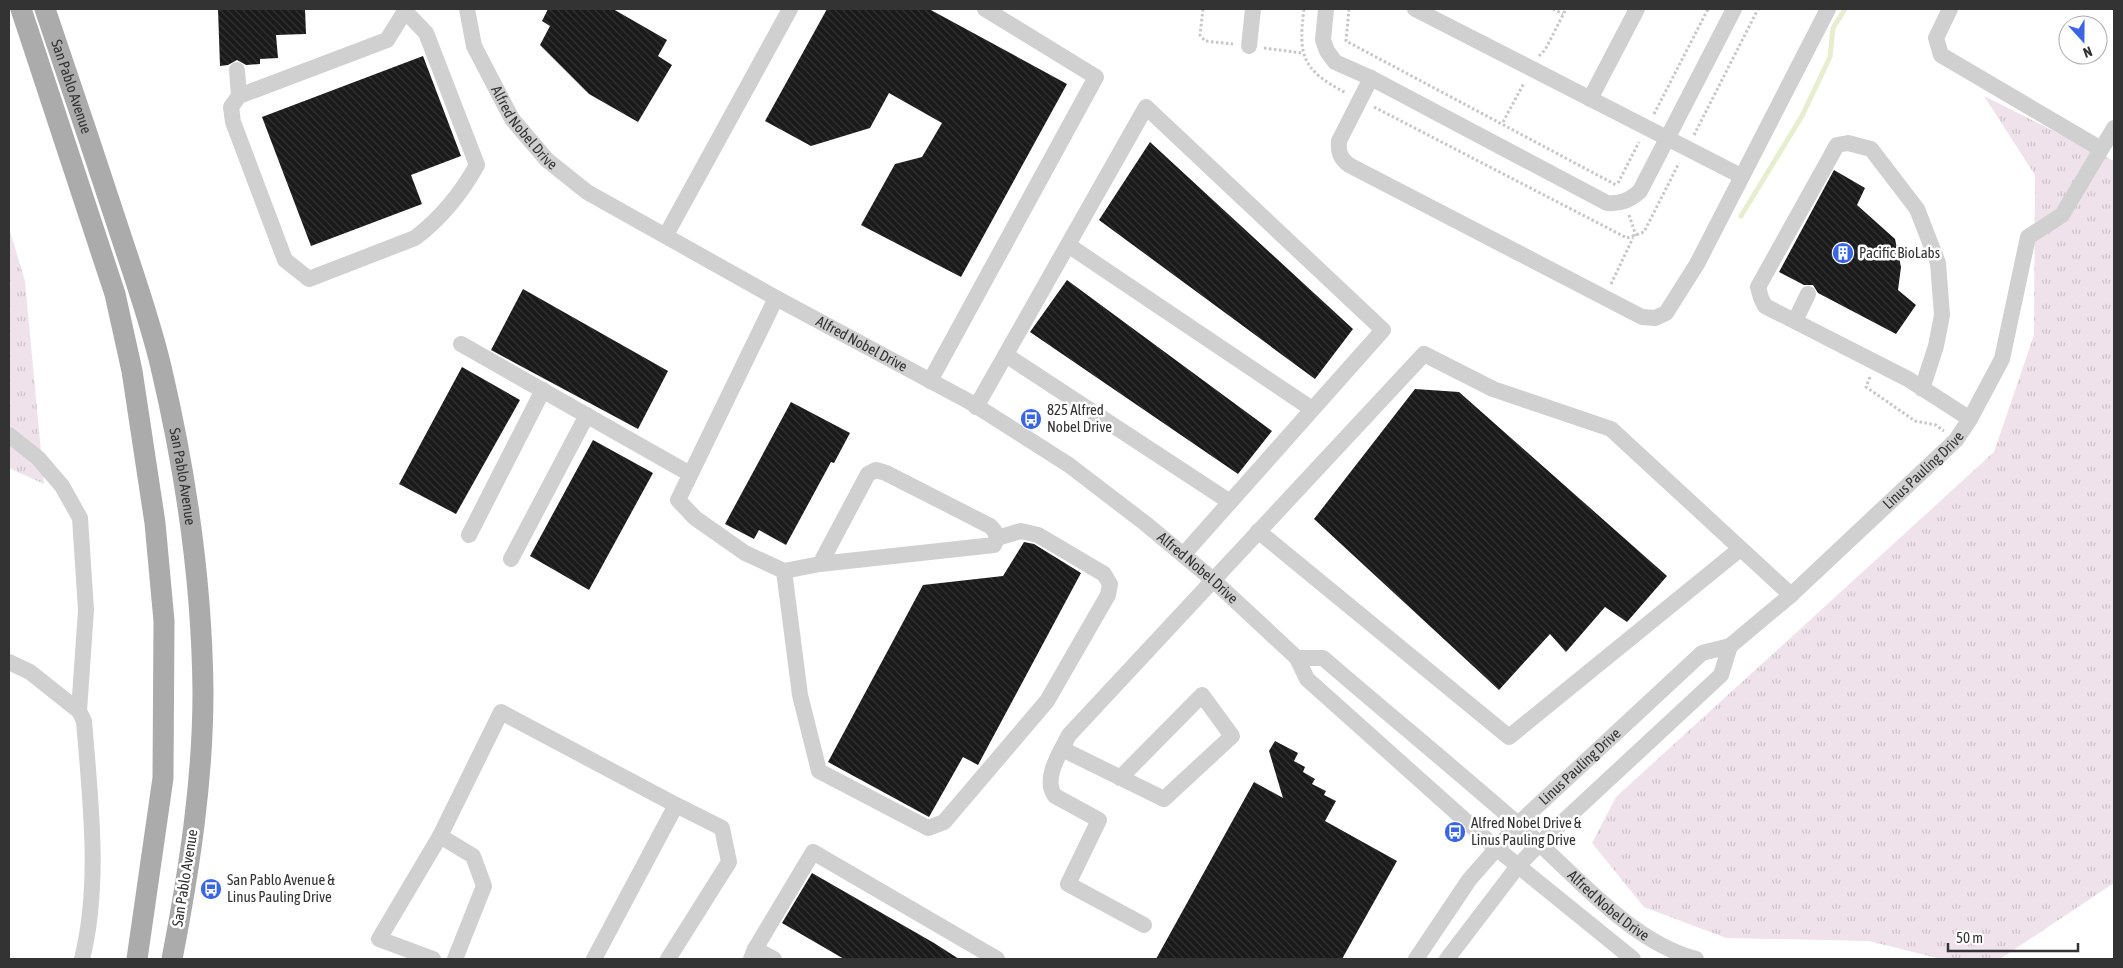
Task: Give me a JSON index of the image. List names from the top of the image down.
{
  "streets": {
    "main road": ["San Pablo Avenue"],
    "street": ["Alfred Nobel Drive", "Linus Pauling Drive"]
  },
  "crossings": [
    ["Alfred Nobel Drive", "Linus Pauling Drive"]
  ],
  "places": {
    "building": ["Pacific BioLabs"],
    "bus stop": ["825 Alfred Nobel Drive", "Alfred Nobel Drive & Linus Pauling Drive", "San Pablo Avenue & Linus Pauling Drive"]
  },
  "scale_bar": "50 m",
  "north": "bottom"
}
